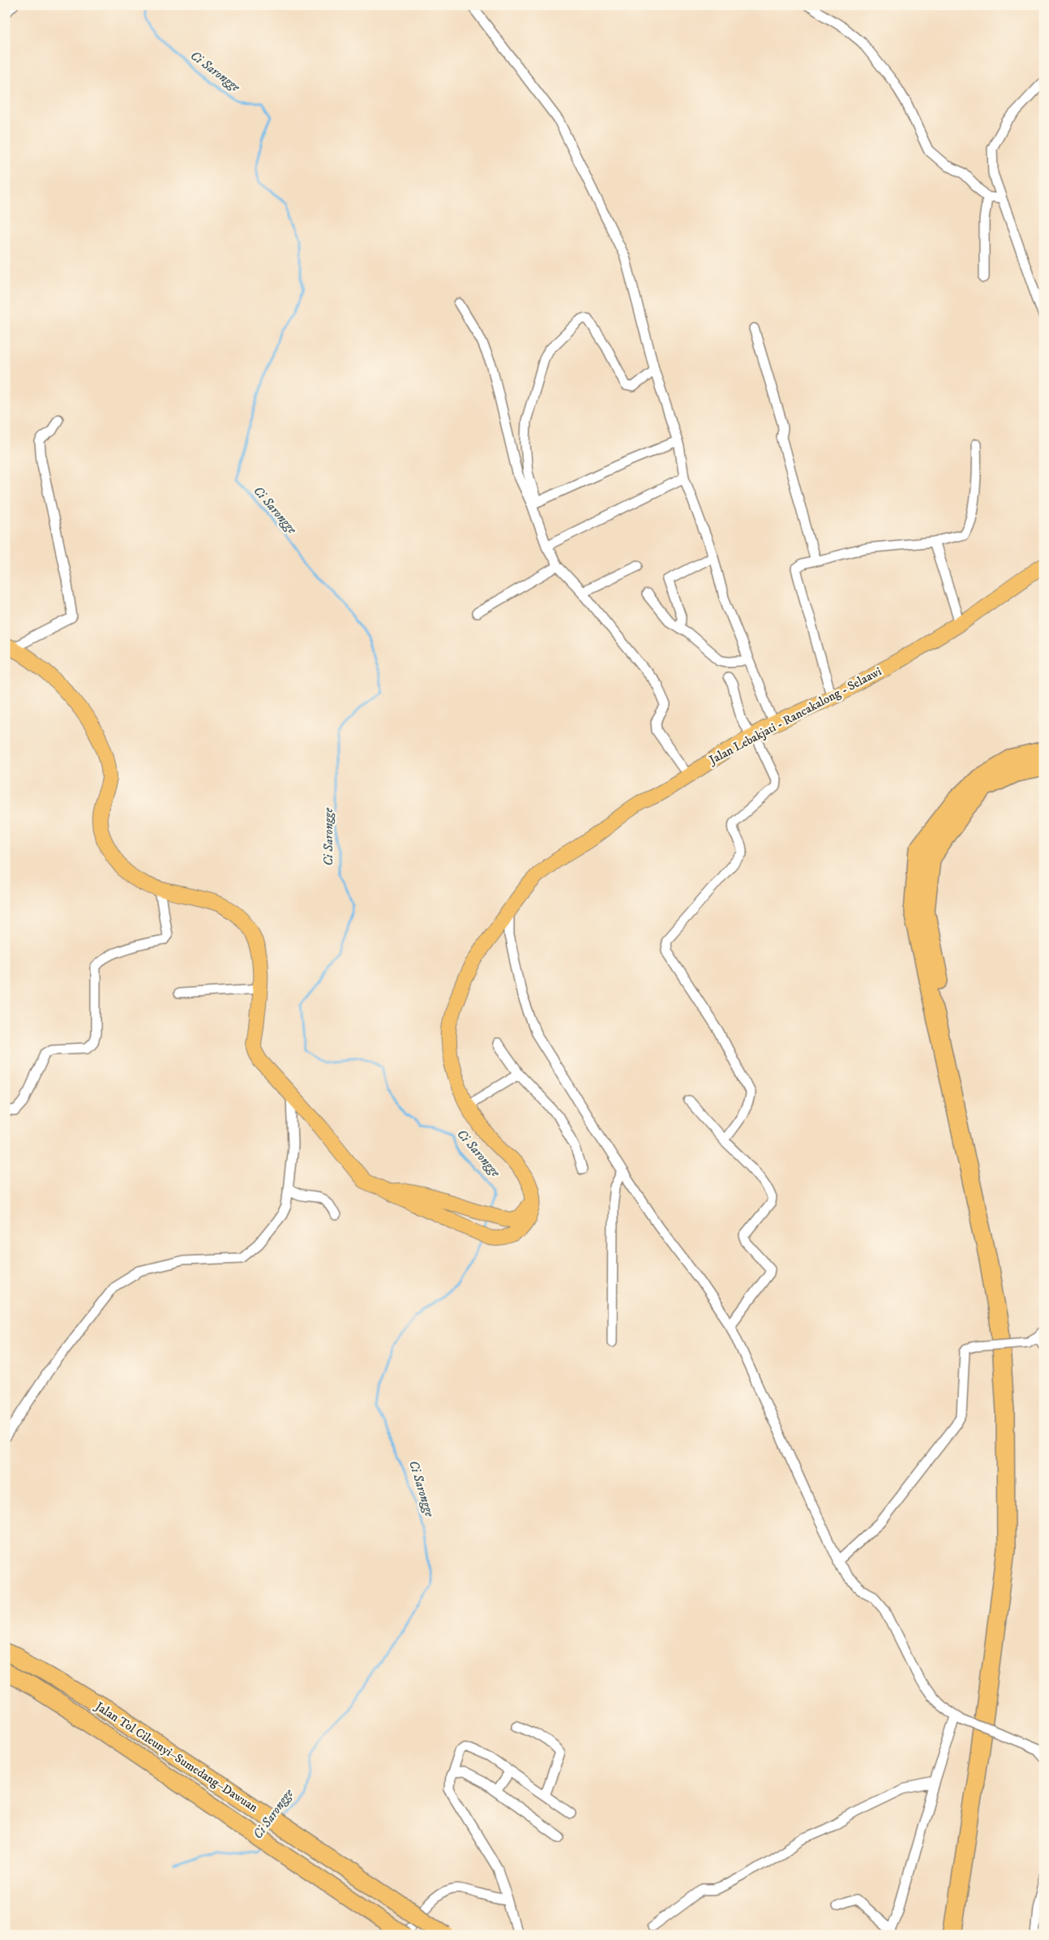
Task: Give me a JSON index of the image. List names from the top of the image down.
{
  "streets": {
    "highway": ["Jalan Tol Cileunyi–Sumedang–Dawuan"],
    "main road": ["Jalan Lebakjati - Rancakalong - Selaawi"]
  },
  "water": ["Ci Sarongge"]
}
